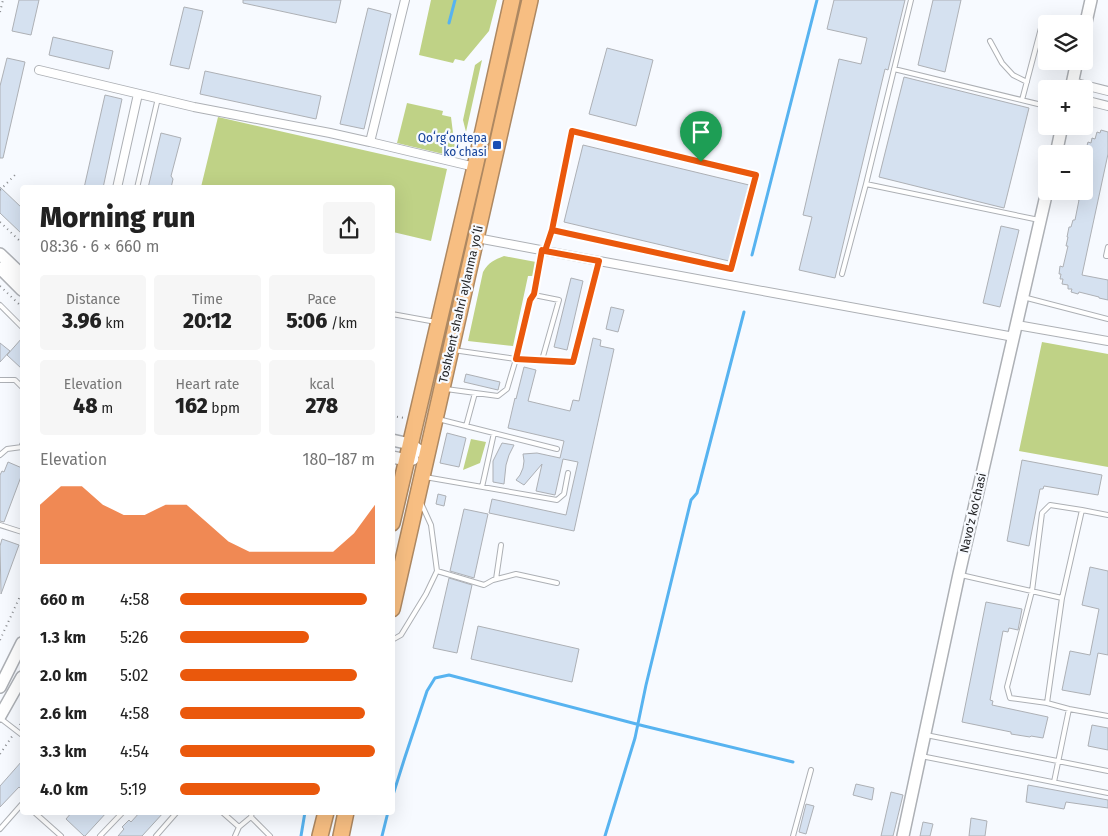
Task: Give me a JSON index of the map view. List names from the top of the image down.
{
  "streets": {
    "highway": ["Toshkent shahri aylanma yoʻli"],
    "street": ["Navo'z ko'chasi"]
  },
  "places": {
    "transit": ["Qoʻrgʻontepa koʻchasi"]
  },
  "page": {
    "map_buttons": ["+", "−"],
    "heading": ["Morning run", "08:36 · 6 × 660 m"],
    "stats": [
      ["Distance", "3.96 km"],
      ["Time", "20:12"],
      ["Pace", "5:06 /km"],
      ["Elevation", "48 m"],
      ["Heart rate", "162 bpm"],
      ["kcal", "278"]
    ],
    "chart": ["Elevation", "180–187 m"],
    "list": [
      {
        "name": "660 m",
        "note": "4:58"
      },
      {
        "name": "1.3 km",
        "note": "5:26"
      },
      {
        "name": "2.0 km",
        "note": "5:02"
      },
      {
        "name": "2.6 km",
        "note": "4:58"
      },
      {
        "name": "3.3 km",
        "note": "4:54"
      },
      {
        "name": "4.0 km",
        "note": "5:19"
      }
    ]
  }
}
